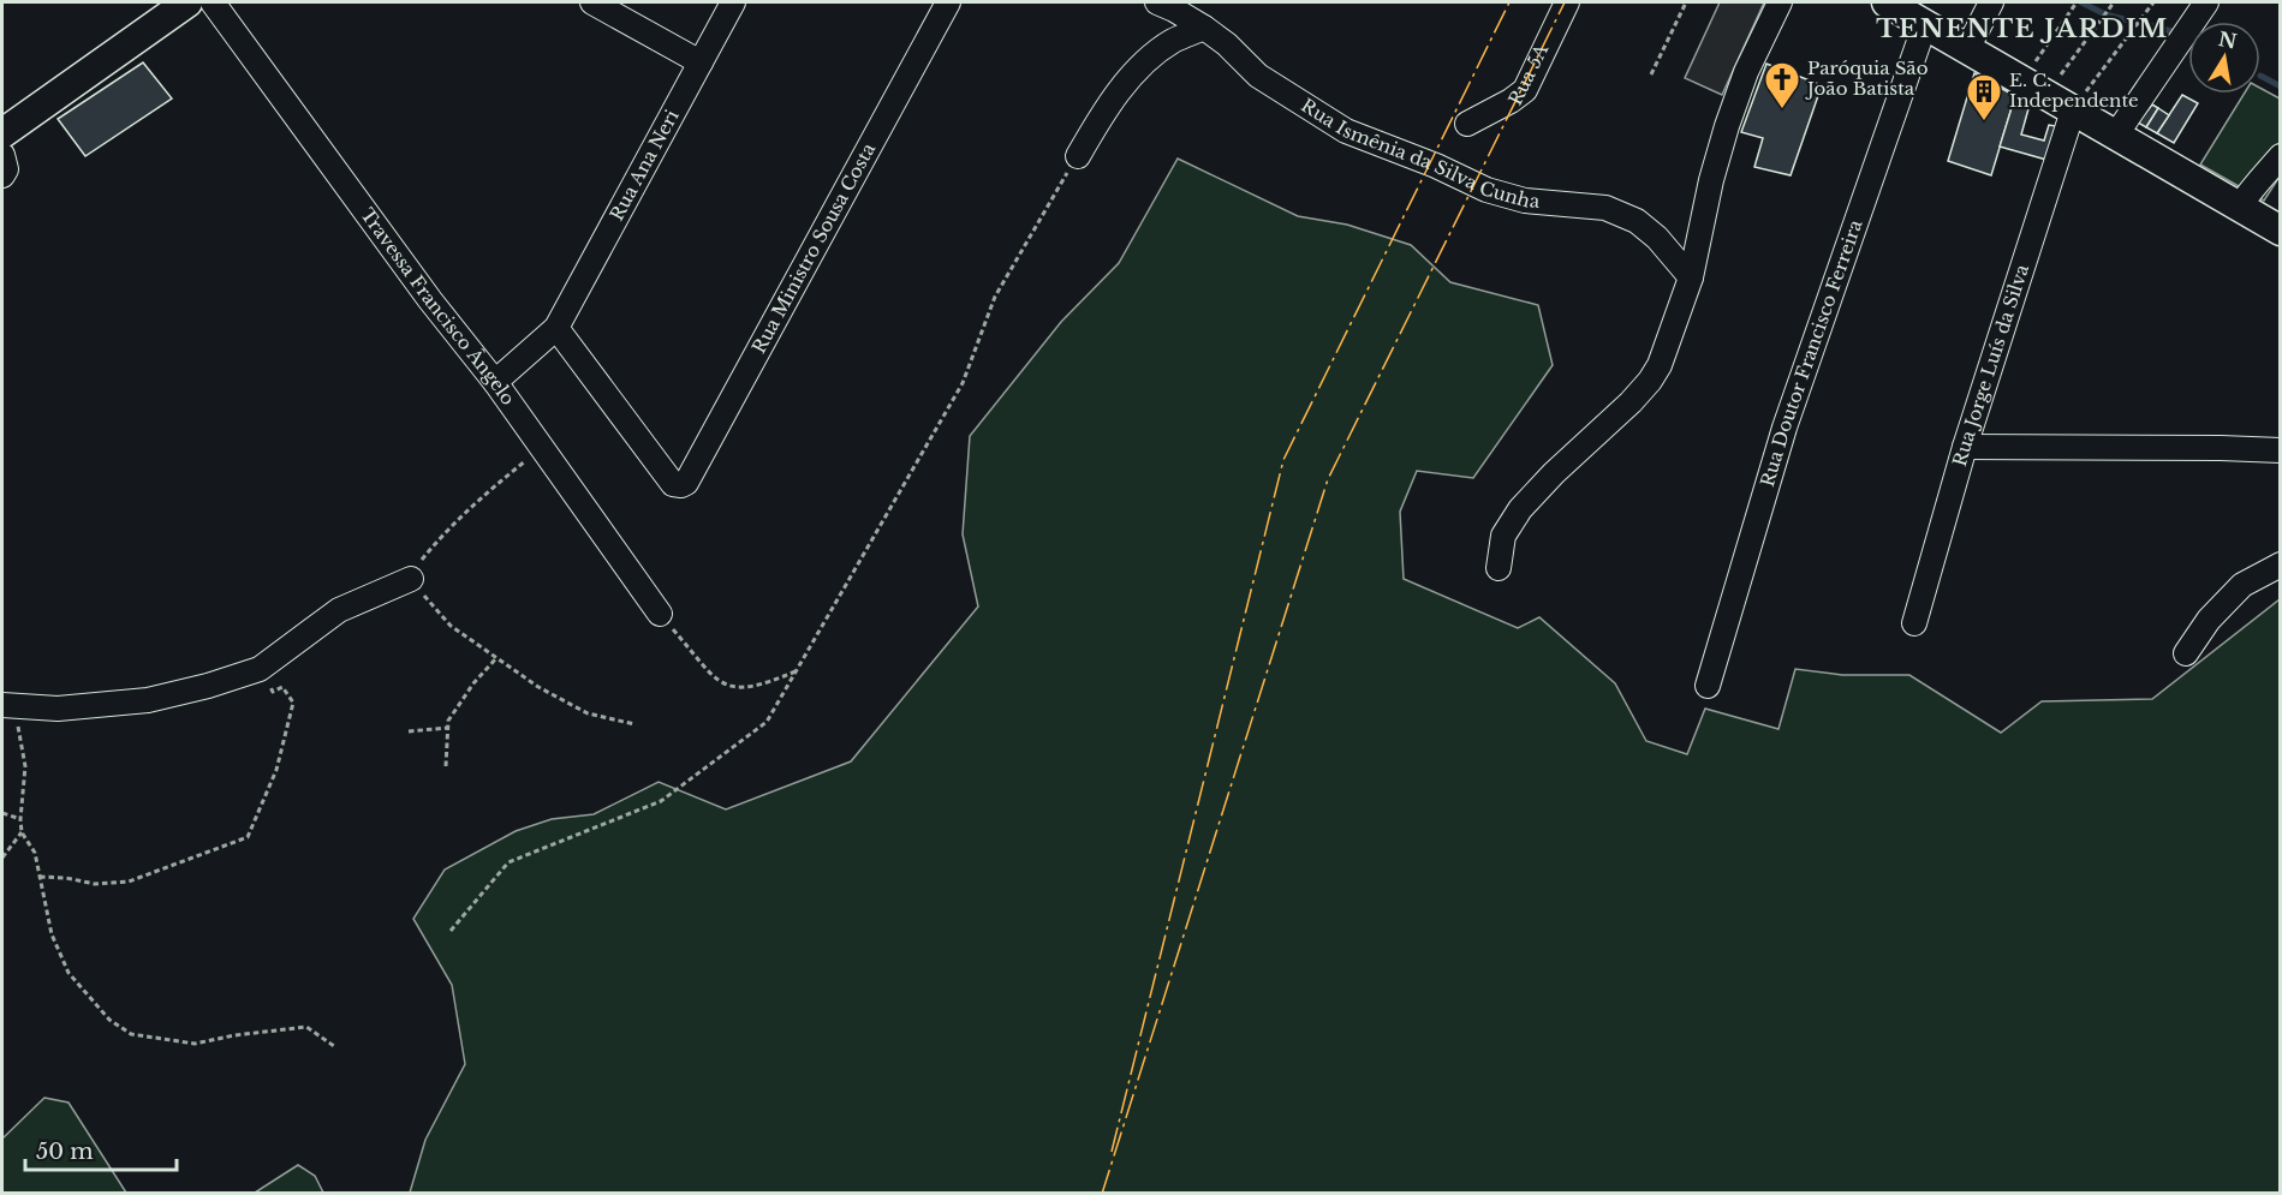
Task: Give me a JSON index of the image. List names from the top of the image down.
{
  "streets": {
    "street": [
      "Rua 5A",
      "Rua Ismênia da Silva Cunha",
      "Rua Ana Neri",
      "Rua Ministro Sousa Costa",
      "Travessa Francisco Ângelo",
      "Rua Doutor Francisco Ferreira",
      "Rua Jorge Luís da Silva"
    ]
  },
  "crossings": [
    ["Rua Ana Neri", "Rua Ministro Sousa Costa"],
    ["Rua Ana Neri", "Travessa Francisco Ângelo"]
  ],
  "districts": ["TENENTE JARDIM"],
  "places": {
    "church": ["Paróquia São João Batista"],
    "building": ["E. C. Independente"]
  },
  "scale_bar": "50 m",
  "north": "top"
}
